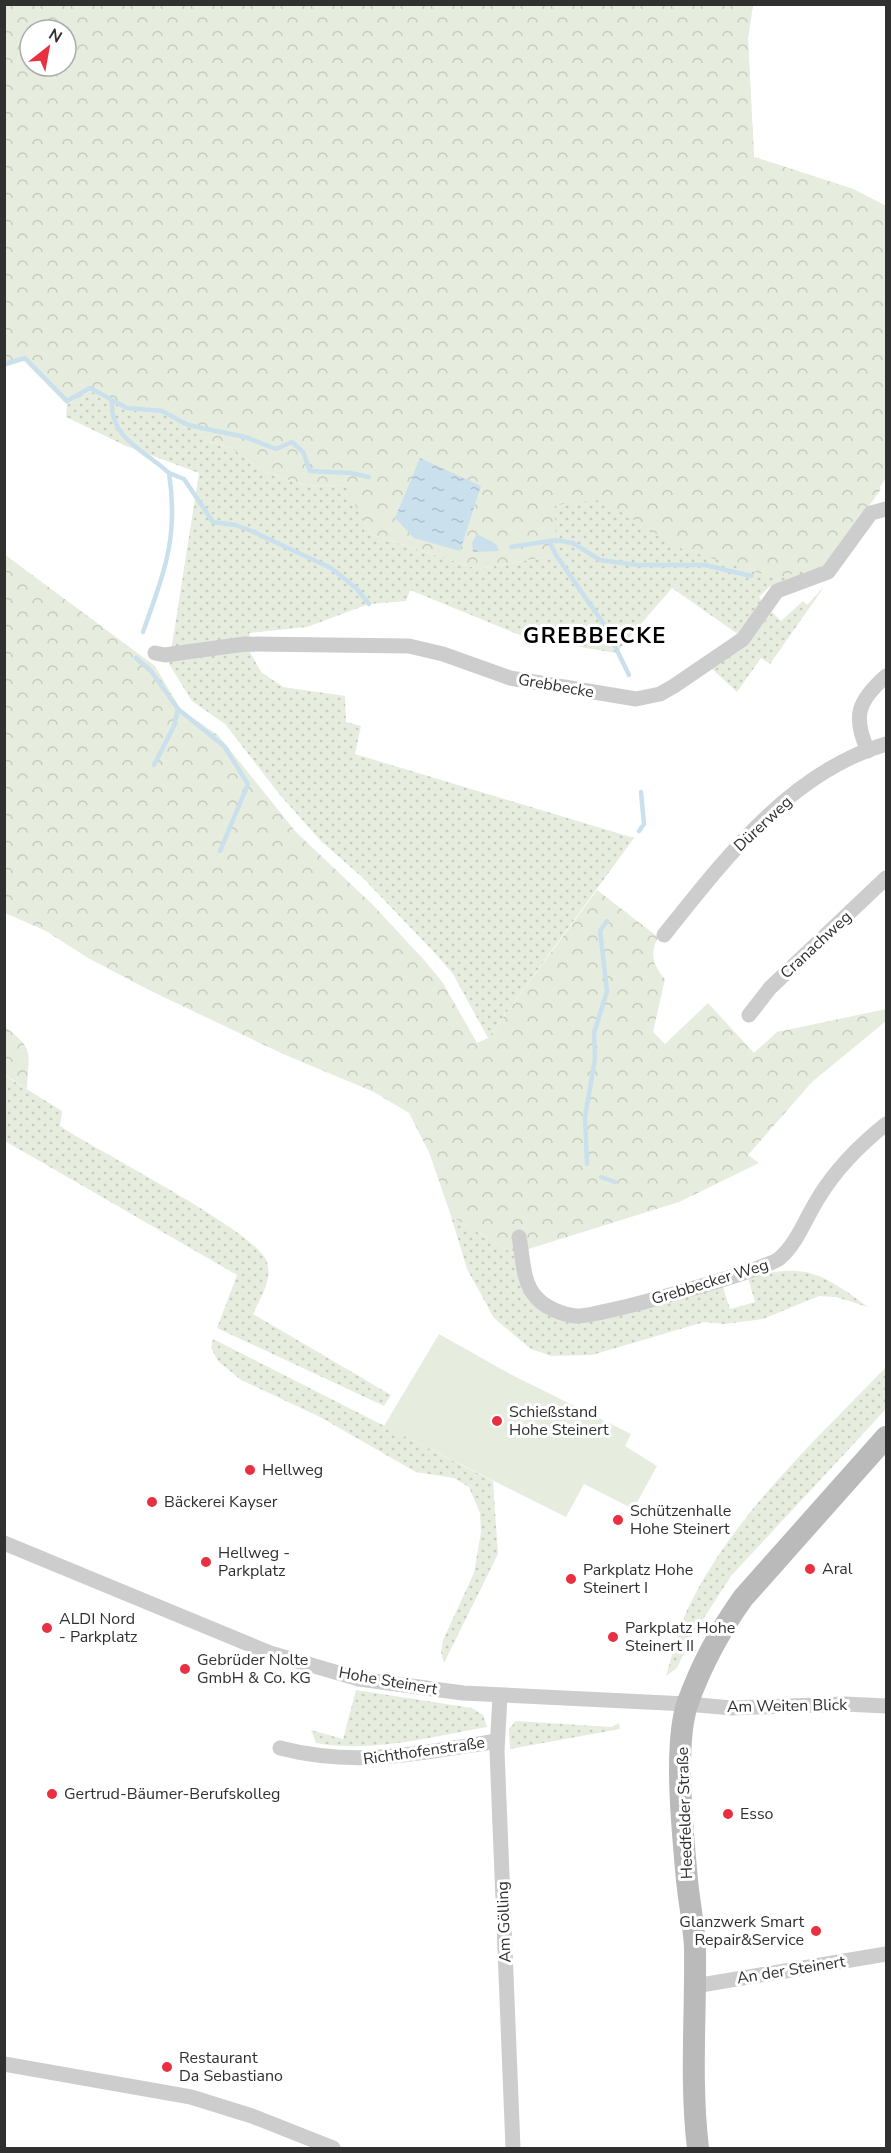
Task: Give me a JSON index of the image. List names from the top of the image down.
{
  "streets": {
    "main road": ["Heedfelder Straße"],
    "street": [
      "Grebbecke",
      "Dürerweg",
      "Cranachweg",
      "Grebbecker Weg",
      "Hohe Steinert",
      "Am Weiten Blick",
      "Richthofenstraße",
      "Am Gölling",
      "An der Steinert"
    ]
  },
  "crossings": [
    ["Hohe Steinert", "Am Weiten Blick"],
    ["Hohe Steinert", "Heedfelder Straße"],
    ["Hohe Steinert", "Am Gölling"],
    ["Am Weiten Blick", "Heedfelder Straße"],
    ["Richthofenstraße", "Am Gölling"],
    ["Heedfelder Straße", "An der Steinert"]
  ],
  "districts": ["GREBBECKE"],
  "places": [
    "Schießstand Hohe Steinert",
    "Hellweg",
    "Bäckerei Kayser",
    "Schützenhalle Hohe Steinert",
    "Hellweg - Parkplatz",
    "Aral",
    "Parkplatz Hohe Steinert I",
    "ALDI Nord - Parkplatz",
    "Parkplatz Hohe Steinert II",
    "Gebrüder Nolte GmbH & Co. KG",
    "Gertrud-Bäumer-Berufskolleg",
    "Esso",
    "Glanzwerk Smart Repair&Service",
    "Restaurant Da Sebastiano"
  ],
  "north": "top right"
}
